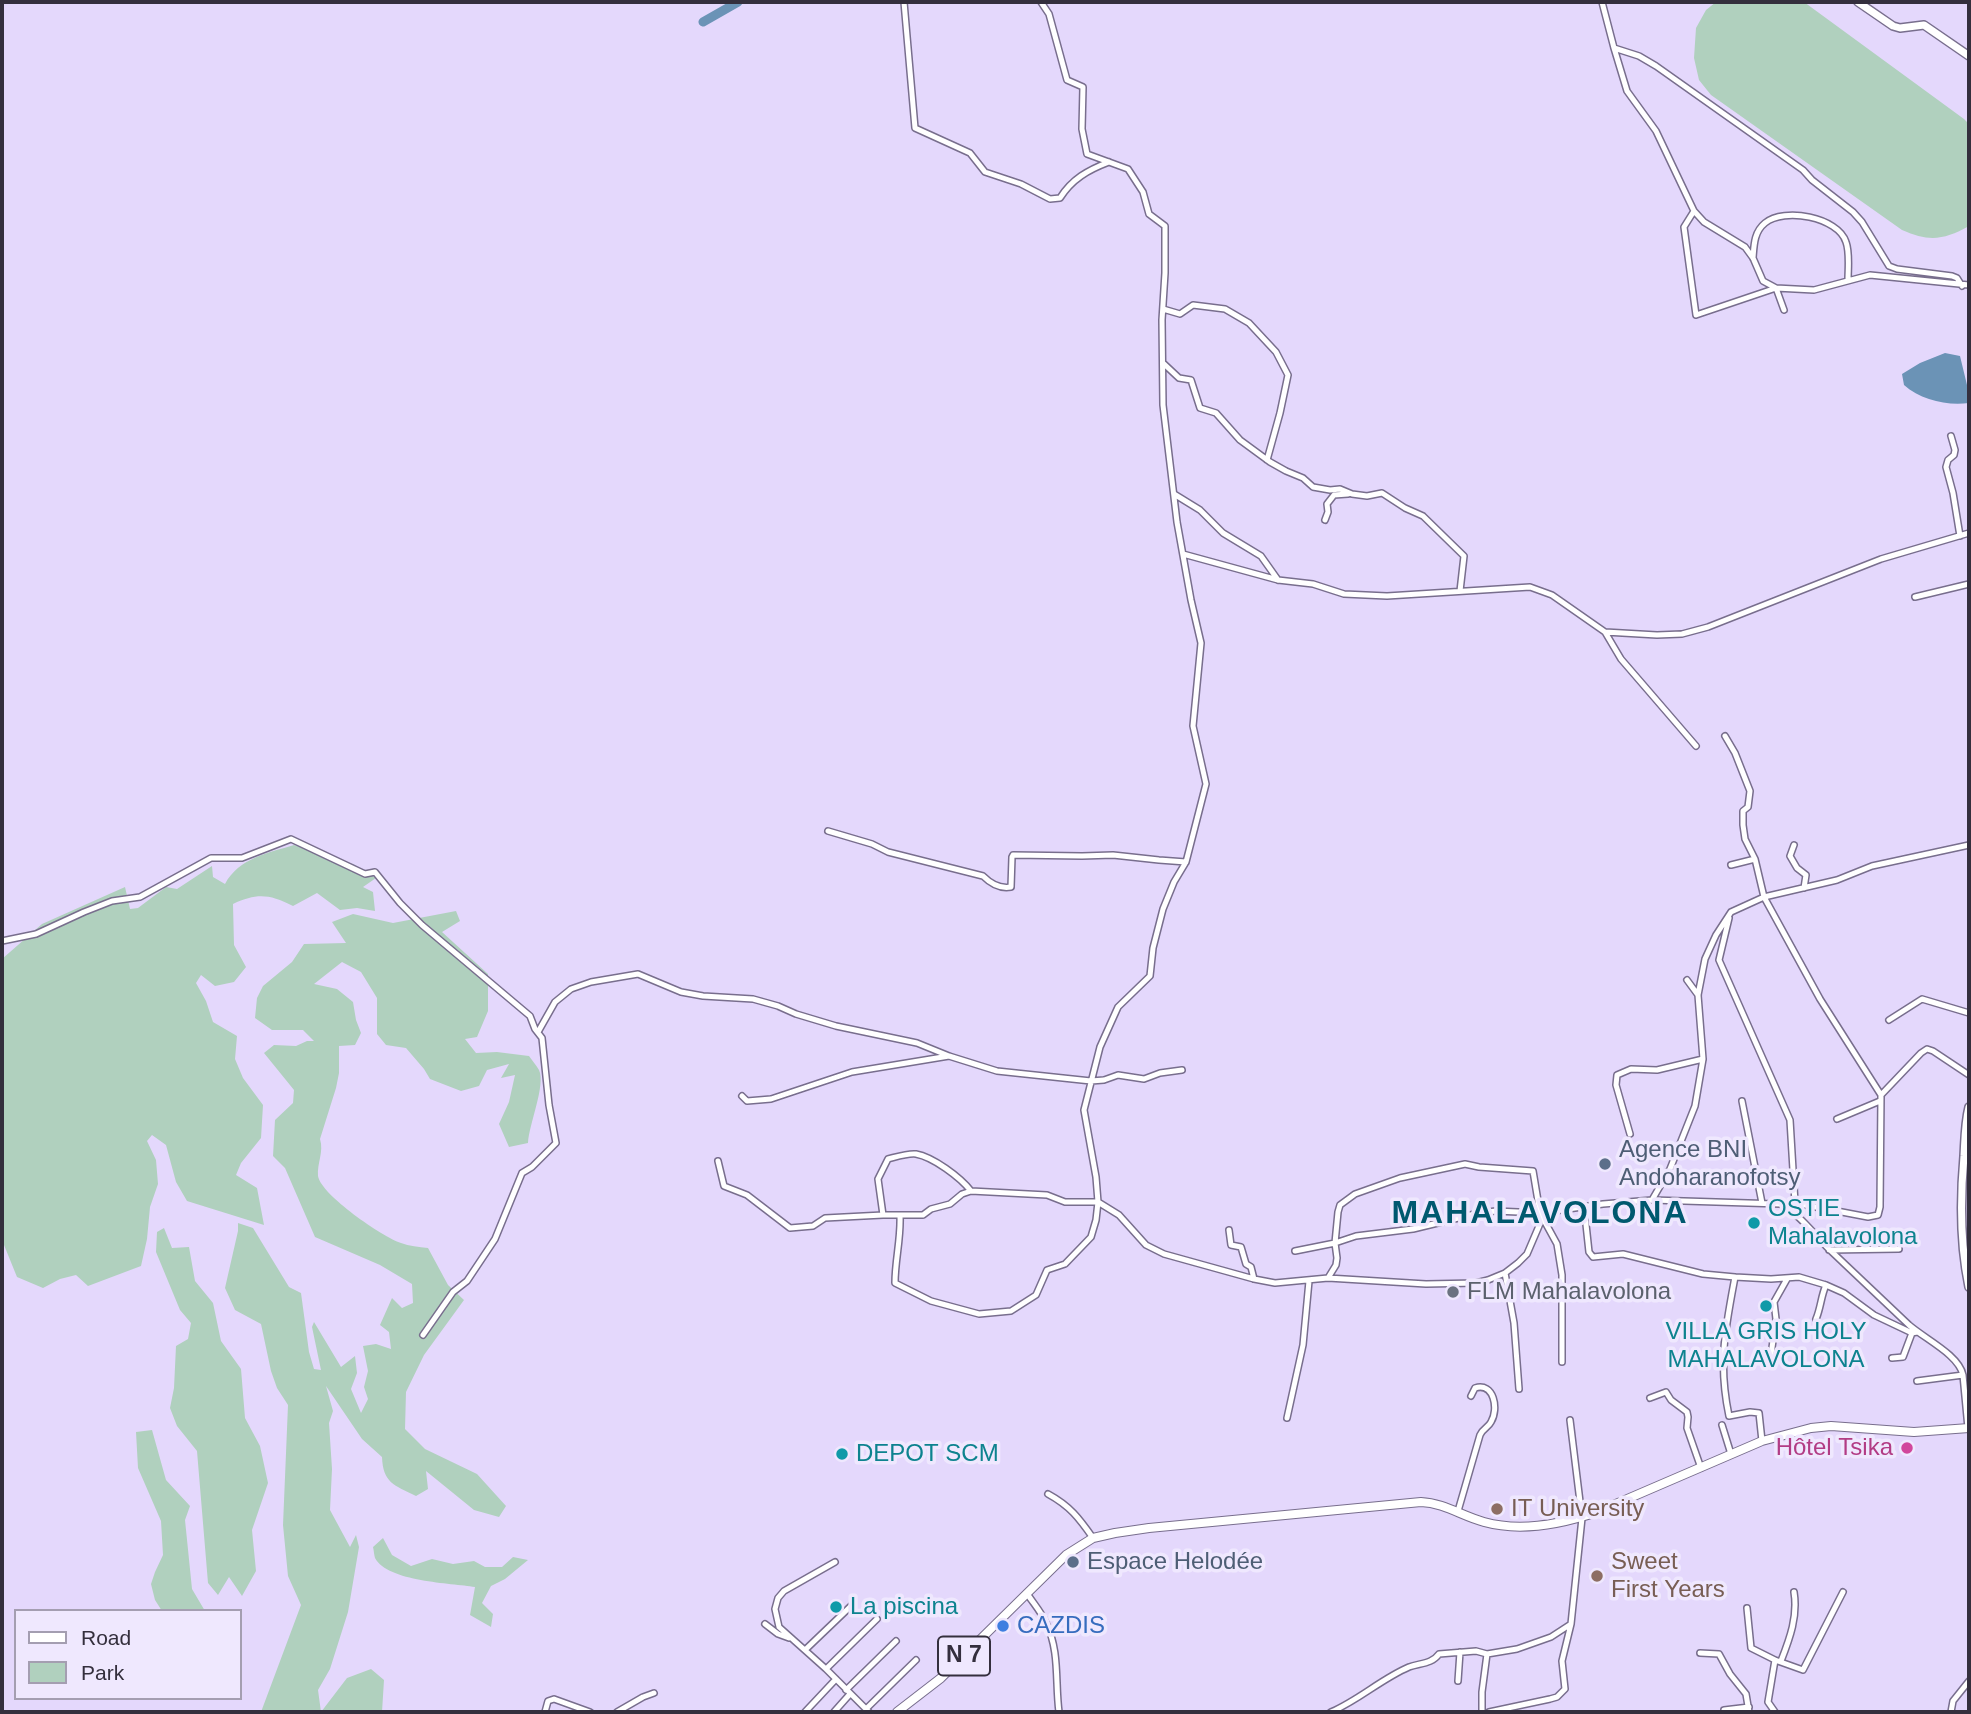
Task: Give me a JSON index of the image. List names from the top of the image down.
{
  "streets": {
    "main road": ["N 7"]
  },
  "districts": ["MAHALAVOLONA"],
  "places": [
    "Agence BNI Andoharanofotsy",
    "OSTIE Mahalavolona",
    "FLM Mahalavolona",
    "VILLA GRIS HOLY MAHALAVOLONA",
    "Hôtel Tsika",
    "DEPOT SCM",
    "IT University",
    "Espace Helodée",
    "Sweet First Years",
    "La piscina",
    "CAZDIS"
  ],
  "legend": ["Road", "Park"]
}
